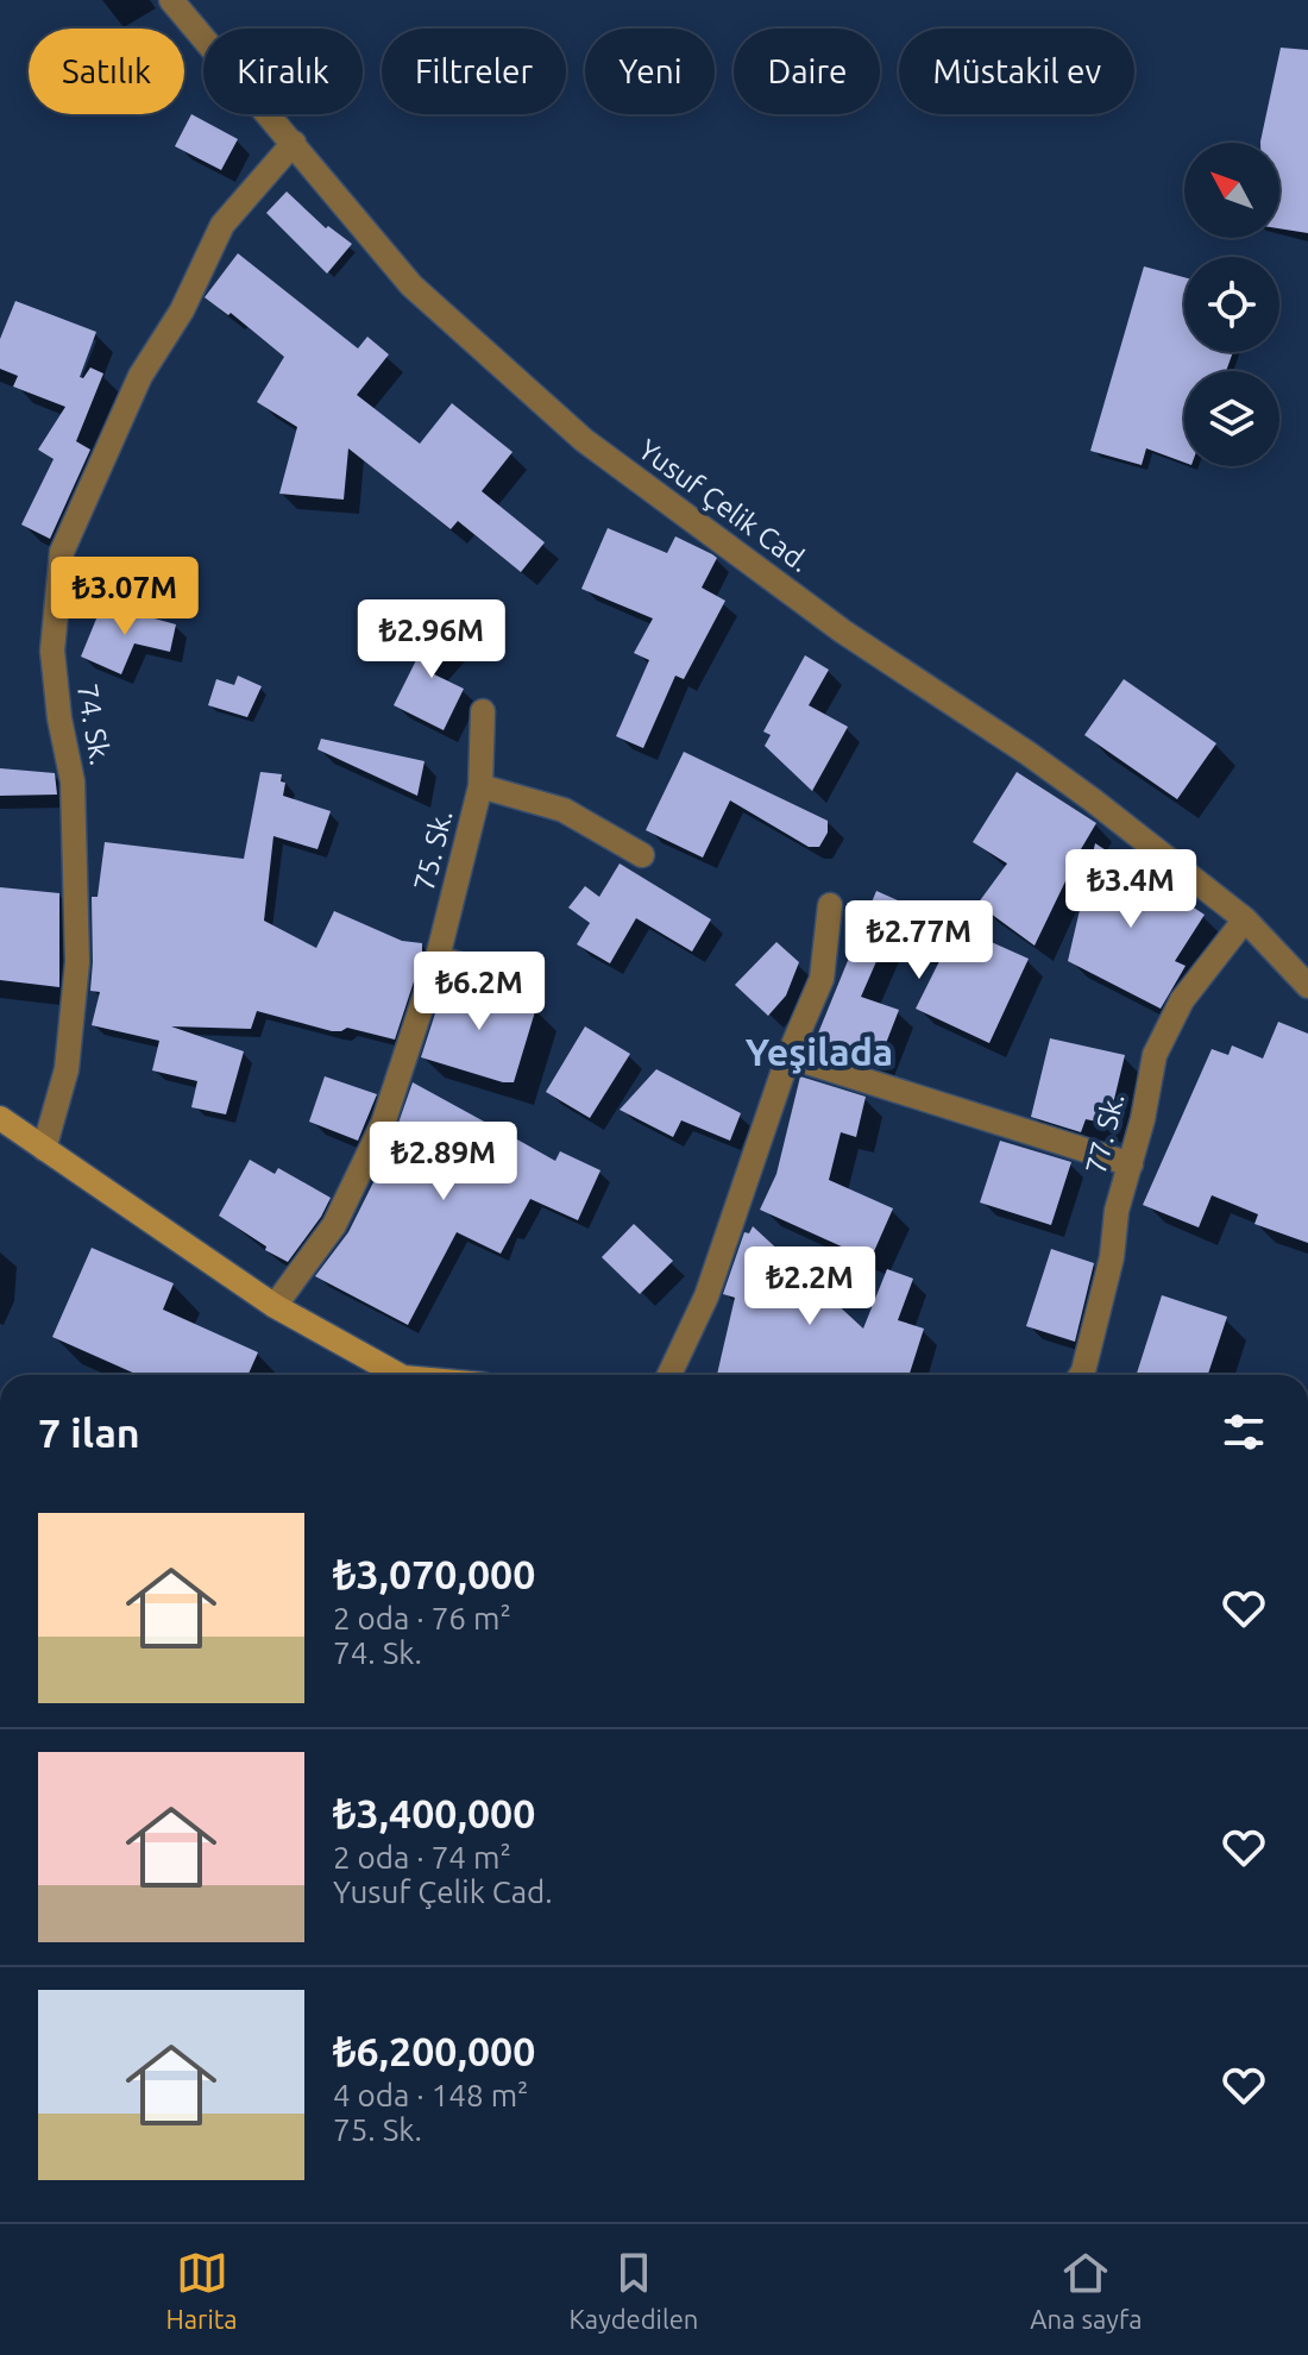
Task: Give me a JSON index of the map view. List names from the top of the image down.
{
  "streets": {
    "street": [
      "Yusuf Çelik Cad.",
      "74. Sk.",
      "75. Sk.",
      "77. Sk."
    ]
  },
  "crossings": [
    ["Yusuf Çelik Cad.", "74. Sk."],
    ["Yusuf Çelik Cad.", "77. Sk."]
  ],
  "districts": ["Yeşilada"],
  "north": "top left",
  "page": {
    "chip": [
      "Satılık",
      "Kiralık",
      "Filtreler",
      "Yeni",
      "Daire",
      "Müstakil ev"
    ],
    "price": [
      "₺3.07M",
      "₺2.96M",
      "₺3.4M",
      "₺2.77M",
      "₺6.2M",
      "₺2.89M",
      "₺2.2M"
    ],
    "heading": "7 ilan",
    "list": [
      {
        "name": "₺3,070,000",
        "note": "2 oda · 76 m² · 74. Sk."
      },
      {
        "name": "₺3,400,000",
        "note": "2 oda · 74 m² · Yusuf Çelik Cad."
      },
      {
        "name": "₺6,200,000",
        "note": "4 oda · 148 m² · 75. Sk."
      }
    ],
    "tabs": ["Harita", "Kaydedilen", "Ana sayfa"]
  }
}
